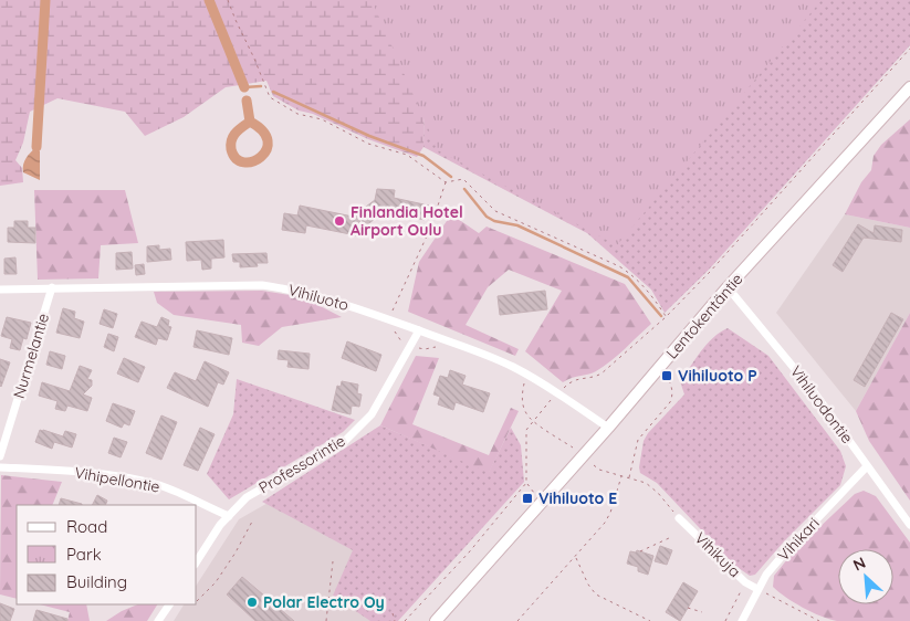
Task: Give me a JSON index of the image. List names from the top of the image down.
{
  "streets": {
    "main road": ["Lentokentäntie"],
    "street": [
      "Vihiluoto",
      "Nurmelantie",
      "Vihiluodontie",
      "Professorintie",
      "Vihipellontie",
      "Vihikari",
      "Vihikuja"
    ]
  },
  "crossings": [
    ["Vihiluoto", "Lentokentäntie"],
    ["Vihiluoto", "Nurmelantie"],
    ["Vihiluoto", "Professorintie"],
    ["Lentokentäntie", "Vihiluodontie"],
    ["Vihiluodontie", "Vihikari"],
    ["Professorintie", "Vihipellontie"],
    ["Vihikari", "Vihikuja"]
  ],
  "places": {
    "other": ["Finlandia Hotel Airport Oulu", "Polar Electro Oy"],
    "transit": ["Vihiluoto P", "Vihiluoto E"]
  },
  "legend": ["Road", "Park", "Building"],
  "north": "top left"
}
